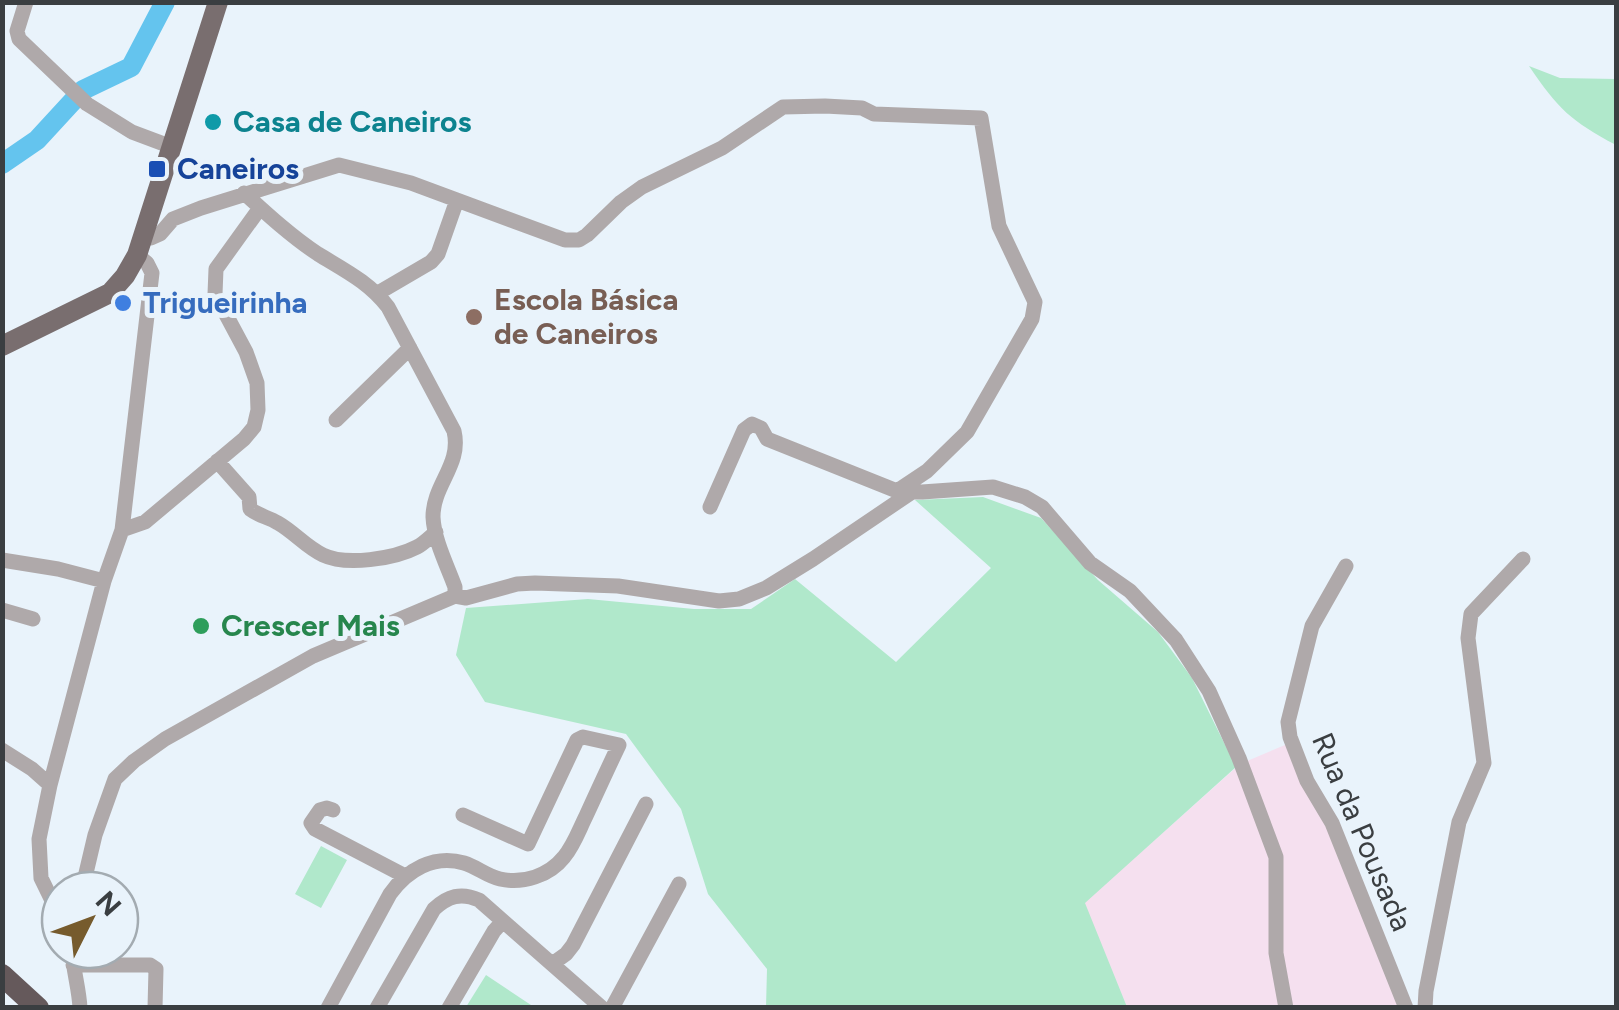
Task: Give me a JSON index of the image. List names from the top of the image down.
{
  "streets": {
    "street": ["Rua da Pousada"]
  },
  "places": {
    "other": [
      "Casa de Caneiros",
      "Trigueirinha",
      "Escola Básica de Caneiros",
      "Crescer Mais"
    ],
    "transit": ["Caneiros"]
  },
  "north": "top right"
}
